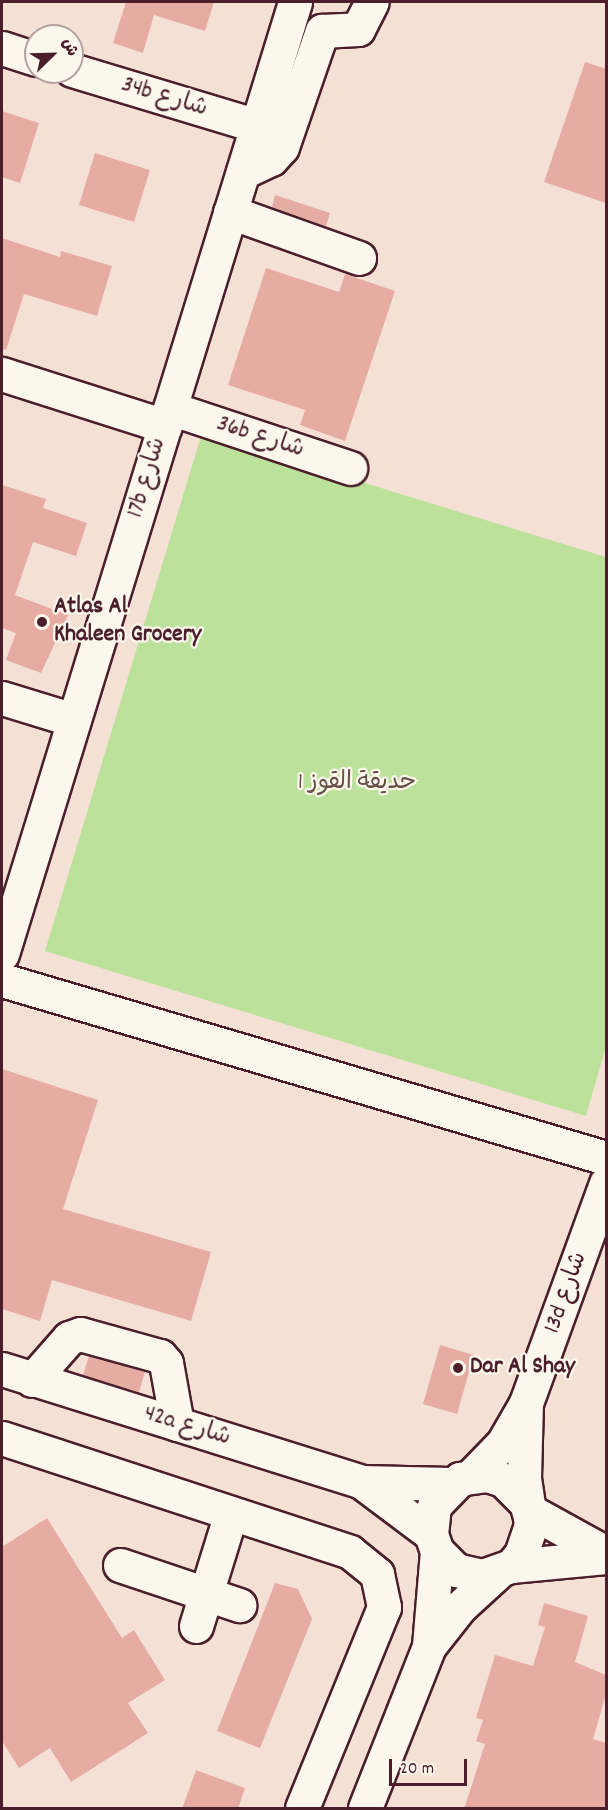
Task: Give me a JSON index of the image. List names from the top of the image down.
{
  "streets": {
    "street": [
      "34b شارع",
      "36b شارع",
      "17b شارع",
      "13d شارع",
      "42a شارع"
    ]
  },
  "crossings": [
    ["34b شارع", "17b شارع"],
    ["36b شارع", "17b شارع"],
    ["13d شارع", "42a شارع"]
  ],
  "parks": ["حديقة القوز 1"],
  "places": ["Atlas Al Khaleen Grocery", "Dar Al Shay"],
  "scale_bar": "20 m",
  "north": "top right"
}
